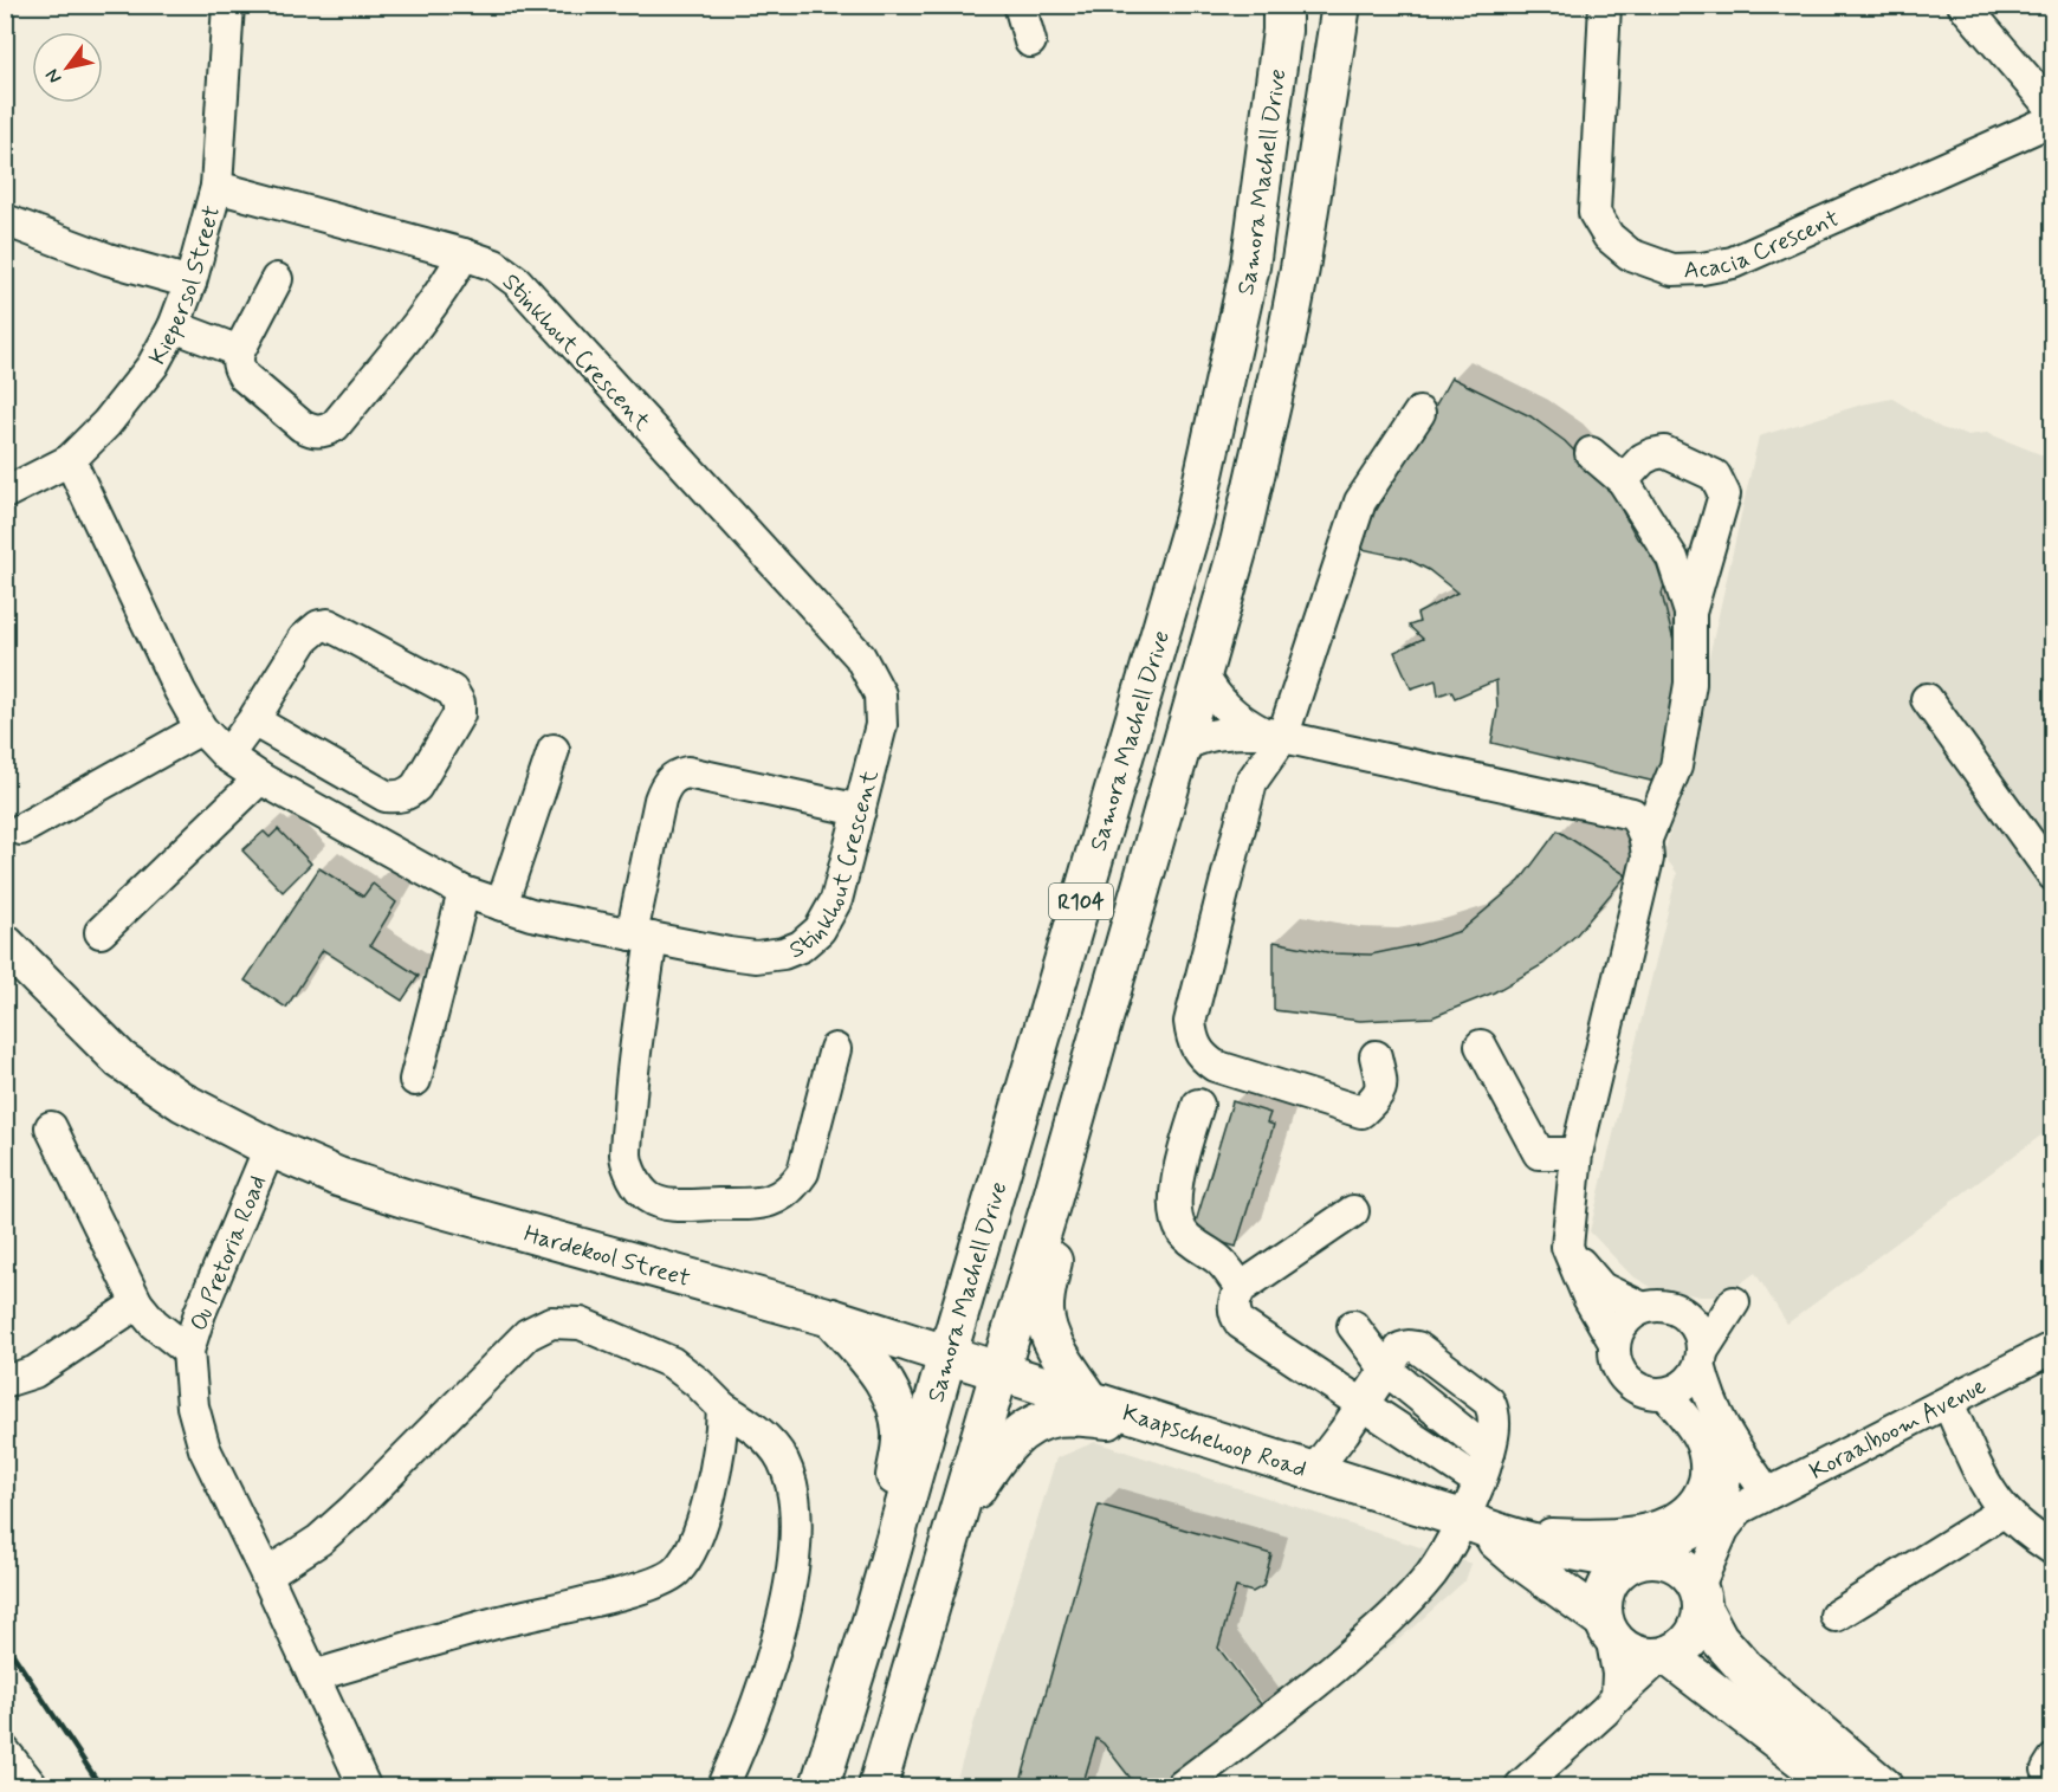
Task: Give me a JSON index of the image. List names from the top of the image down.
{
  "streets": {
    "main road": [
      "Samora Machell Drive",
      "R104",
      "Ou Pretoria Road",
      "Hardekool Street",
      "Kaapschehoop Road"
    ],
    "street": [
      "Acacia Crescent",
      "Kiepersol Street",
      "Stinkhout Crescent",
      "Koraalboom Avenue"
    ]
  },
  "crossings": [
    ["Samora Machell Drive", "Hardekool Street"],
    ["Samora Machell Drive", "Kaapschehoop Road"],
    ["Kiepersol Street", "Stinkhout Crescent"],
    ["R104", "Kaapschehoop Road"],
    ["Ou Pretoria Road", "Hardekool Street"],
    ["Hardekool Street", "Kaapschehoop Road"],
    ["Koraalboom Avenue", "Kaapschehoop Road"]
  ],
  "north": "bottom left"
}
